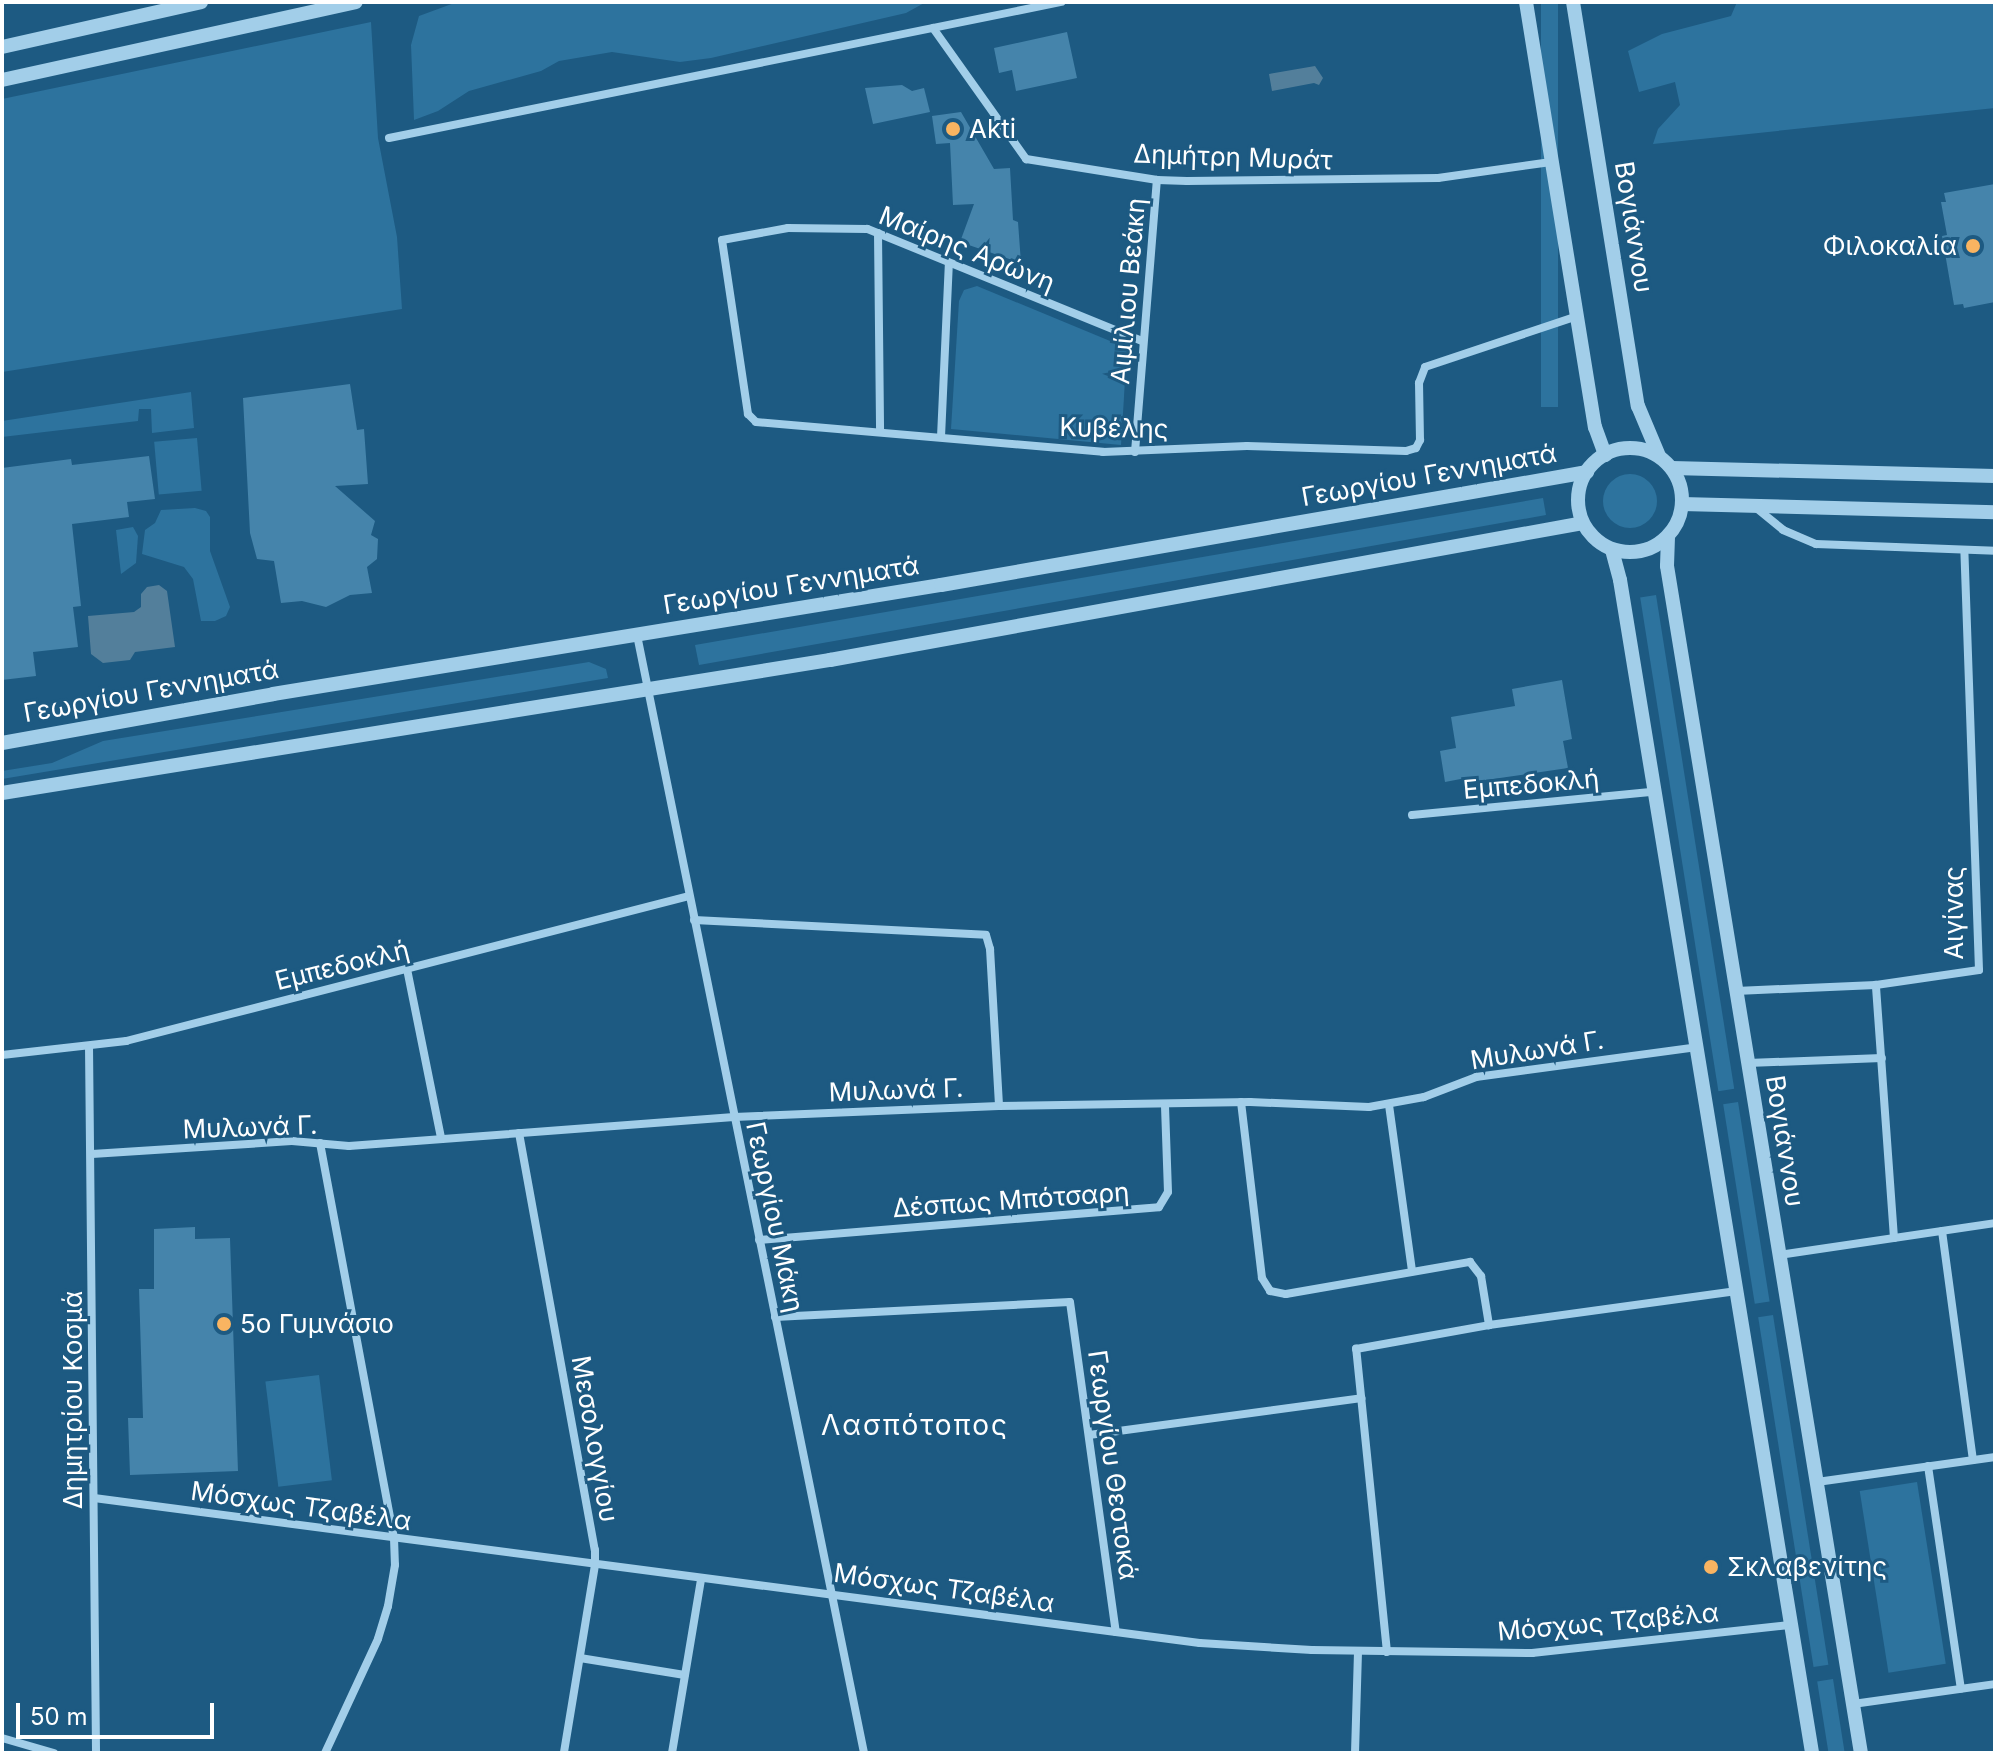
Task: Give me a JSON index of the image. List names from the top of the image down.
{
  "streets": {
    "street": [
      "Δημήτρη Μυράτ",
      "Βογιάννου",
      "Μαίρης Αρώνη",
      "Αιμίλιου Βεάκη",
      "Κυβέλης",
      "Γεωργίου Γεννηματά",
      "Εμπεδοκλή",
      "Αιγίνας",
      "Μυλωνά Γ.",
      "Δέσπως Μπότσαρη",
      "Γεωργίου Μάκη",
      "Δημητρίου Κοσμά",
      "Μεσολογγίου",
      "Γεωργίου Θεοτοκά",
      "Μόσχως Τζαβέλα"
    ]
  },
  "crossings": [
    ["Δημήτρη Μυράτ", "Αιμίλιου Βεάκη"],
    ["Βογιάννου", "Γεωργίου Γεννηματά"],
    ["Μαίρης Αρώνη", "Αιμίλιου Βεάκη"],
    ["Μαίρης Αρώνη", "Κυβέλης"],
    ["Αιμίλιου Βεάκη", "Κυβέλης"],
    ["Γεωργίου Γεννηματά", "Γεωργίου Μάκη"],
    ["Εμπεδοκλή", "Γεωργίου Μάκη"],
    ["Εμπεδοκλή", "Δημητρίου Κοσμά"],
    ["Μυλωνά Γ.", "Δέσπως Μπότσαρη"],
    ["Μυλωνά Γ.", "Γεωργίου Μάκη"],
    ["Μυλωνά Γ.", "Δημητρίου Κοσμά"],
    ["Μυλωνά Γ.", "Μεσολογγίου"],
    ["Δέσπως Μπότσαρη", "Γεωργίου Μάκη"],
    ["Γεωργίου Μάκη", "Γεωργίου Θεοτοκά"],
    ["Γεωργίου Μάκη", "Μόσχως Τζαβέλα"],
    ["Δημητρίου Κοσμά", "Μόσχως Τζαβέλα"],
    ["Μεσολογγίου", "Μόσχως Τζαβέλα"],
    ["Γεωργίου Θεοτοκά", "Μόσχως Τζαβέλα"]
  ],
  "districts": ["Λασπότοπος"],
  "places": [
    "Akti",
    "Φιλοκαλία",
    "5ο Γυμνάσιο",
    "Σκλαβενίτης"
  ],
  "scale_bar": "50 m"
}
